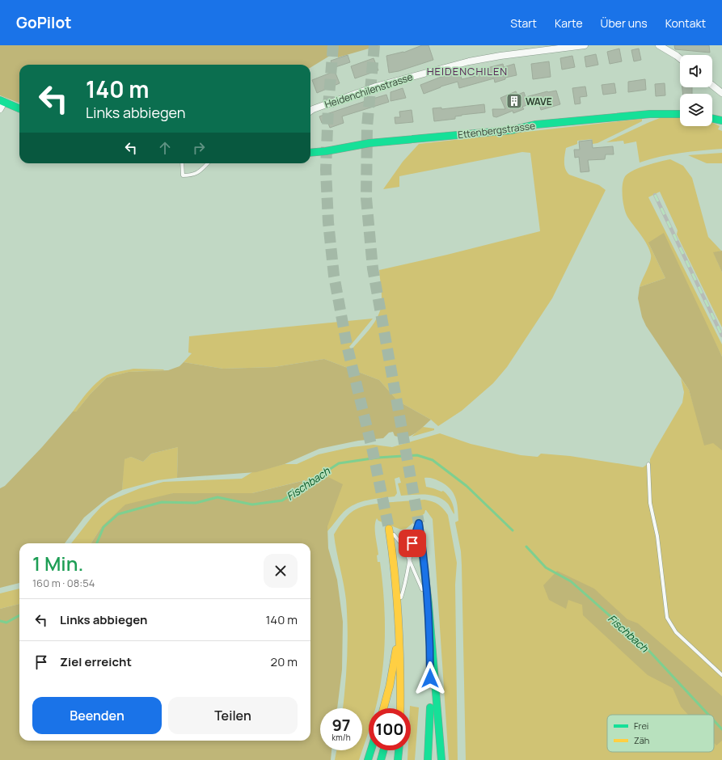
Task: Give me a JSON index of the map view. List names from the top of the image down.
{
  "streets": {
    "main road": ["Ettenbergstrasse"],
    "street": ["Heidenchilenstrasse"]
  },
  "districts": ["HEIDENCHILEN"],
  "water": ["Fischbach"],
  "places": {
    "building": ["WAVE"]
  },
  "legend": ["Frei", "Zäh"],
  "page": {
    "header": "GoPilot",
    "nav": [
      "Start",
      "Karte",
      "Über uns",
      "Kontakt"
    ],
    "turn": ["140 m", "Links abbiegen"],
    "heading": ["1 Min.", "160 m · 08:54"],
    "list": [
      {
        "name": "Links abbiegen",
        "value": "140 m"
      },
      {
        "name": "Ziel erreicht",
        "value": "20 m"
      }
    ],
    "buttons": ["Beenden", "Teilen"],
    "speed": "97 km/h",
    "limit": "100"
  }
}
